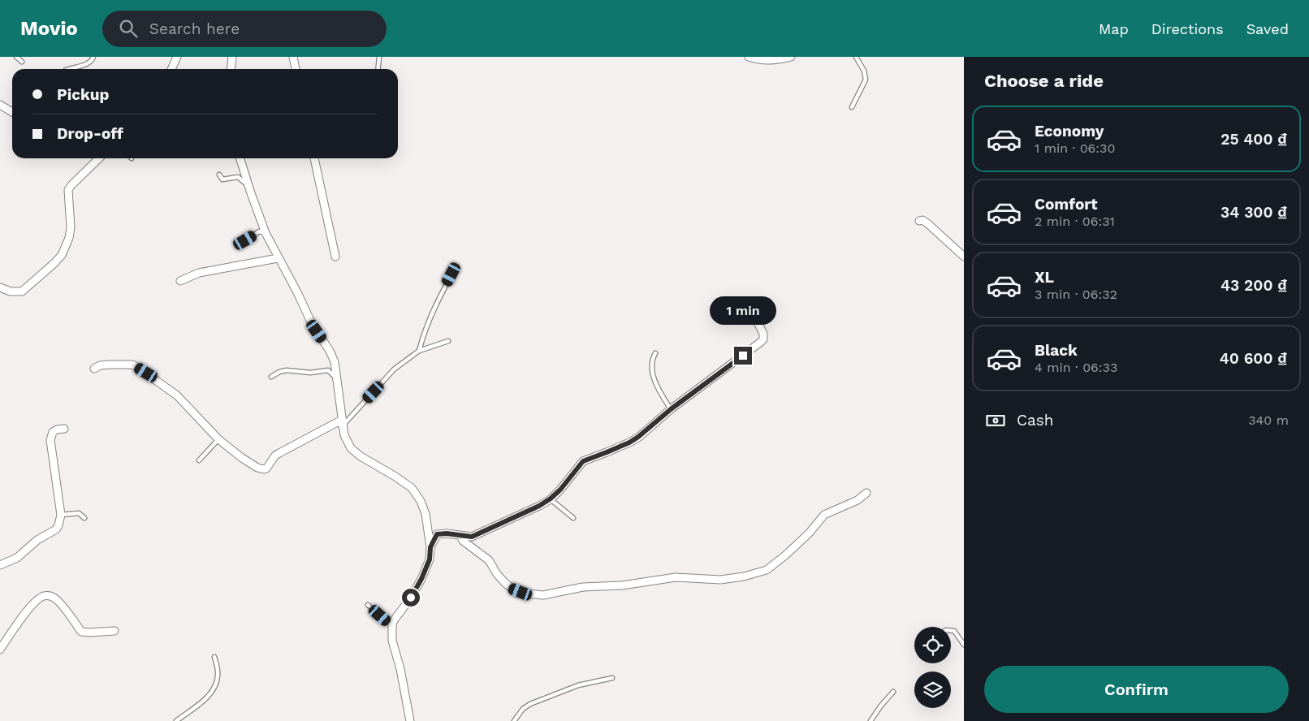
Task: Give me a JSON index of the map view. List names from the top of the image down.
{
  "page": {
    "header": "Movio",
    "search": "Search here",
    "nav": ["Map", "Directions", "Saved"],
    "heading": "Choose a ride",
    "banner": ["Pickup", "Drop-off"],
    "list": [
      {
        "name": "Economy",
        "note": "1 min · 06:30",
        "value": "25 400 ₫"
      },
      {
        "name": "Comfort",
        "note": "2 min · 06:31",
        "value": "34 300 ₫"
      },
      {
        "name": "XL",
        "note": "3 min · 06:32",
        "value": "43 200 ₫"
      },
      {
        "name": "Black",
        "note": "4 min · 06:33",
        "value": "40 600 ₫"
      }
    ],
    "bubble": "1 min",
    "pay": ["Cash", "340 m"],
    "buttons": "Confirm"
  }
}
